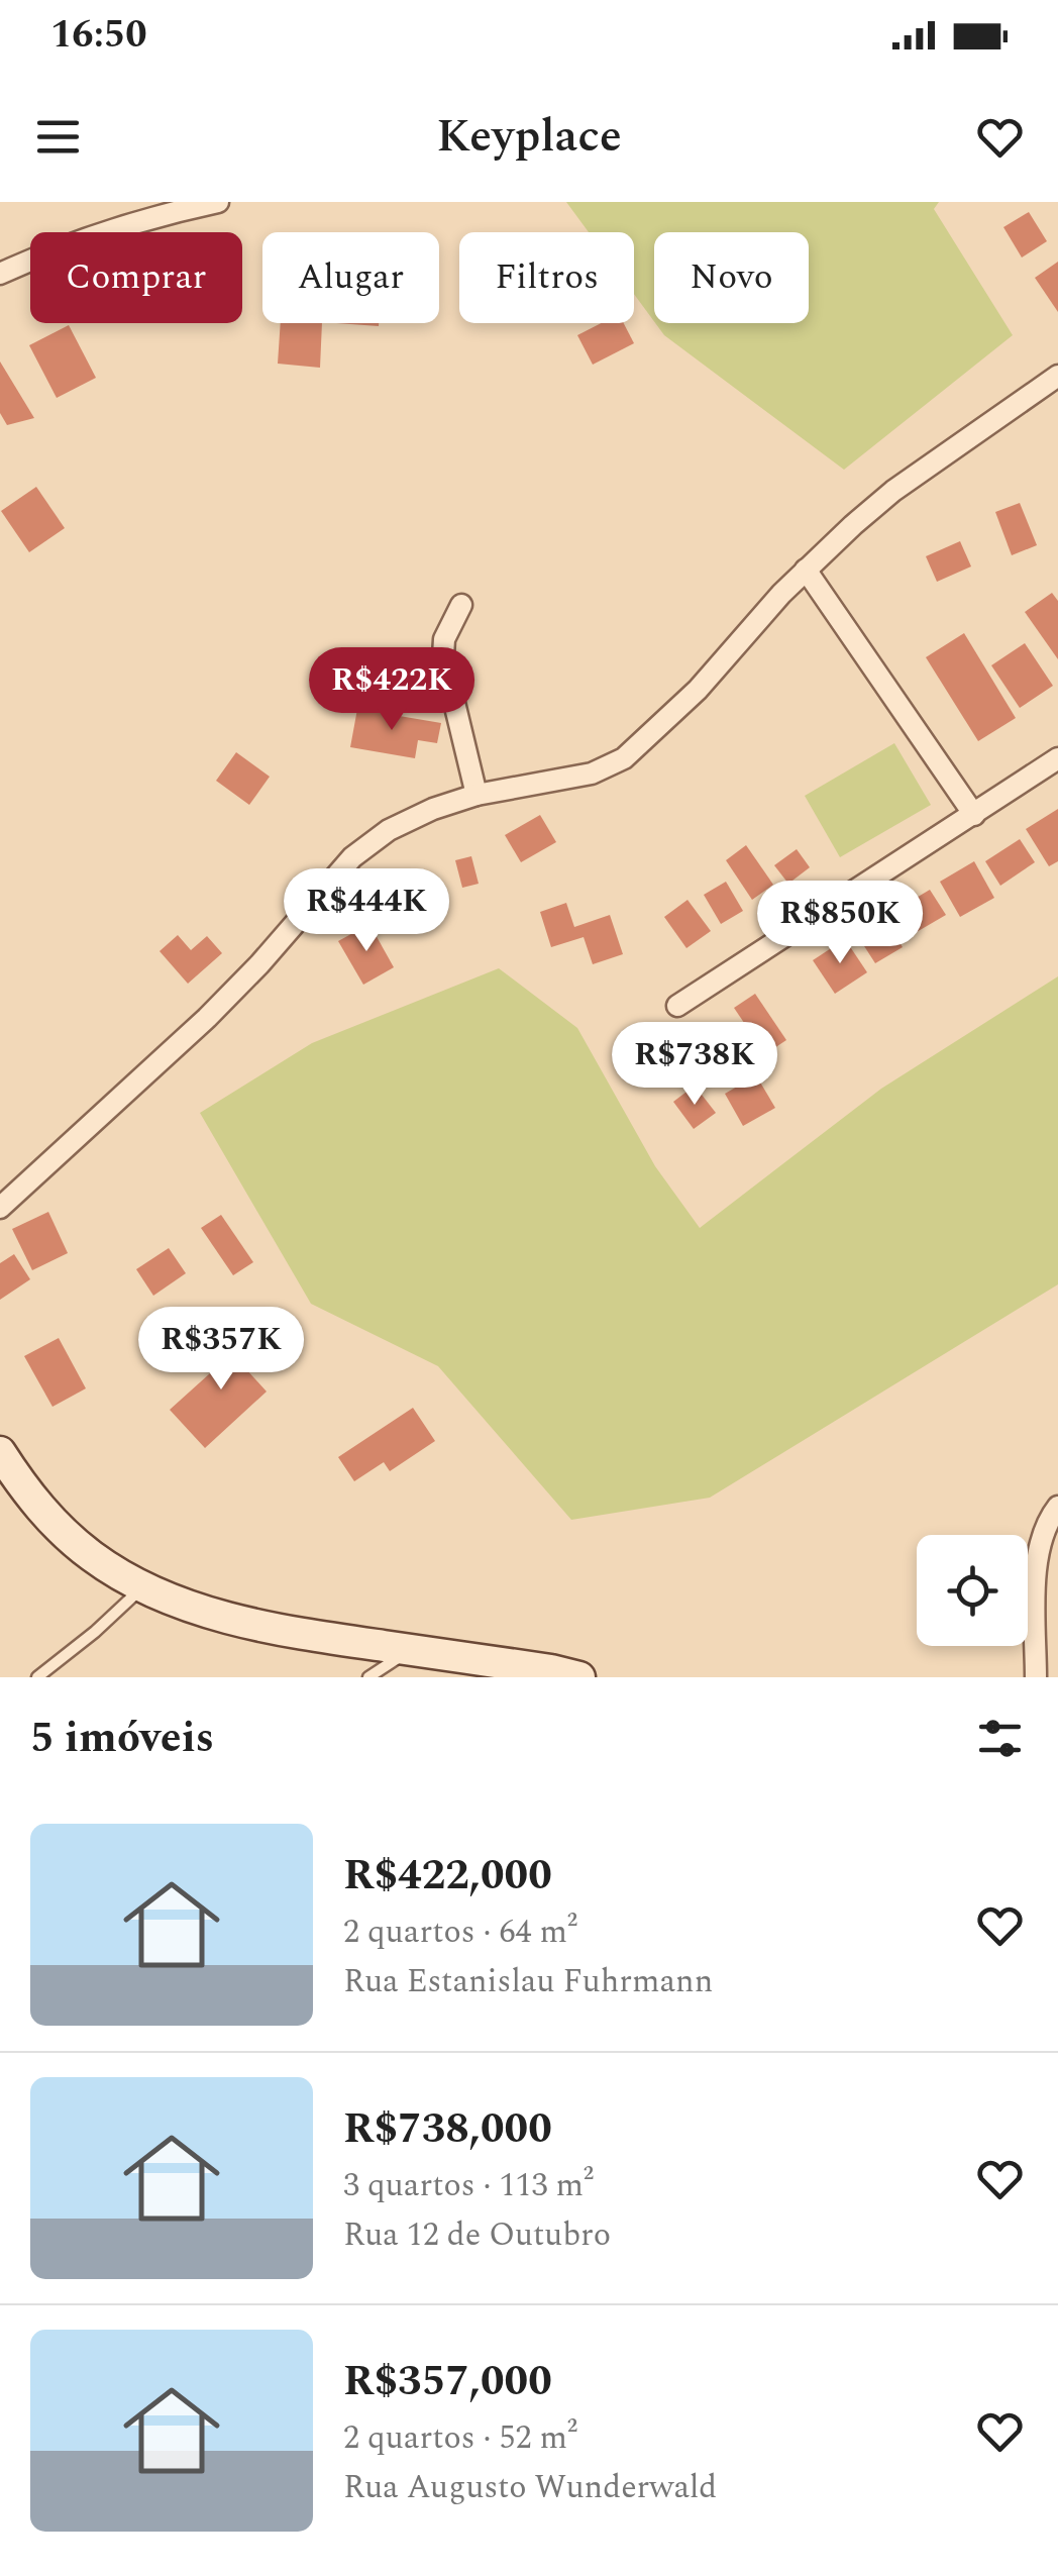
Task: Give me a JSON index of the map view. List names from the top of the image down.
{
  "page": {
    "status": "16:50",
    "header": "Keyplace",
    "chip": [
      "Comprar",
      "Alugar",
      "Filtros",
      "Novo"
    ],
    "price": [
      "R$422K",
      "R$444K",
      "R$850K",
      "R$738K",
      "R$357K"
    ],
    "heading": "5 imóveis",
    "list": [
      {
        "name": "R$422,000",
        "note": "2 quartos · 64 m² · Rua Estanislau Fuhrmann"
      },
      {
        "name": "R$738,000",
        "note": "3 quartos · 113 m² · Rua 12 de Outubro"
      },
      {
        "name": "R$357,000",
        "note": "2 quartos · 52 m² · Rua Augusto Wunderwald"
      }
    ]
  }
}
